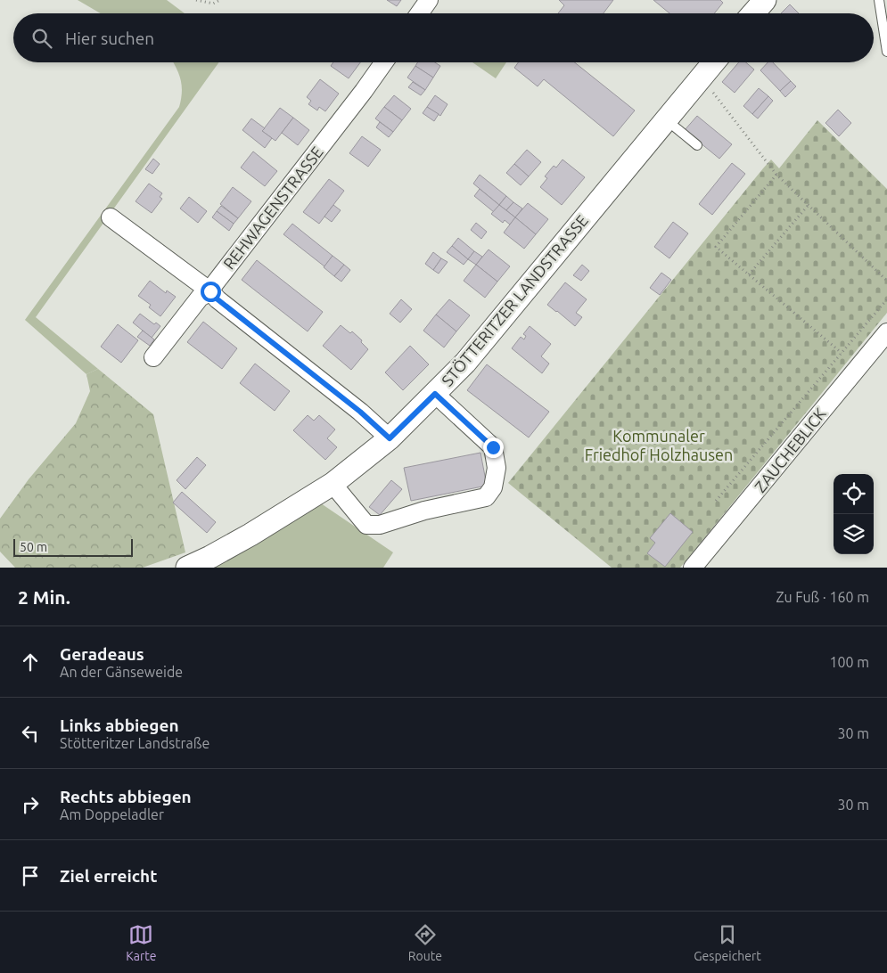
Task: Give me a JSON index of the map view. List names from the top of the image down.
{
  "streets": {
    "street": ["REHWAGENSTRASSE", "STÖTTERITZER LANDSTRASSE", "ZAUCHEBLICK"]
  },
  "parks": ["Kommunaler Friedhof Holzhausen"],
  "scale_bar": "50 m",
  "page": {
    "search": "Hier suchen",
    "scale": "50 m",
    "heading": ["2 Min.", "Zu Fuß · 160 m"],
    "list": [
      ["Geradeaus", "An der Gänseweide", "100 m"],
      ["Links abbiegen", "Stötteritzer Landstraße", "30 m"],
      ["Rechts abbiegen", "Am Doppeladler", "30 m"],
      "Ziel erreicht"
    ],
    "nav": ["Karte", "Route", "Gespeichert"]
  }
}
